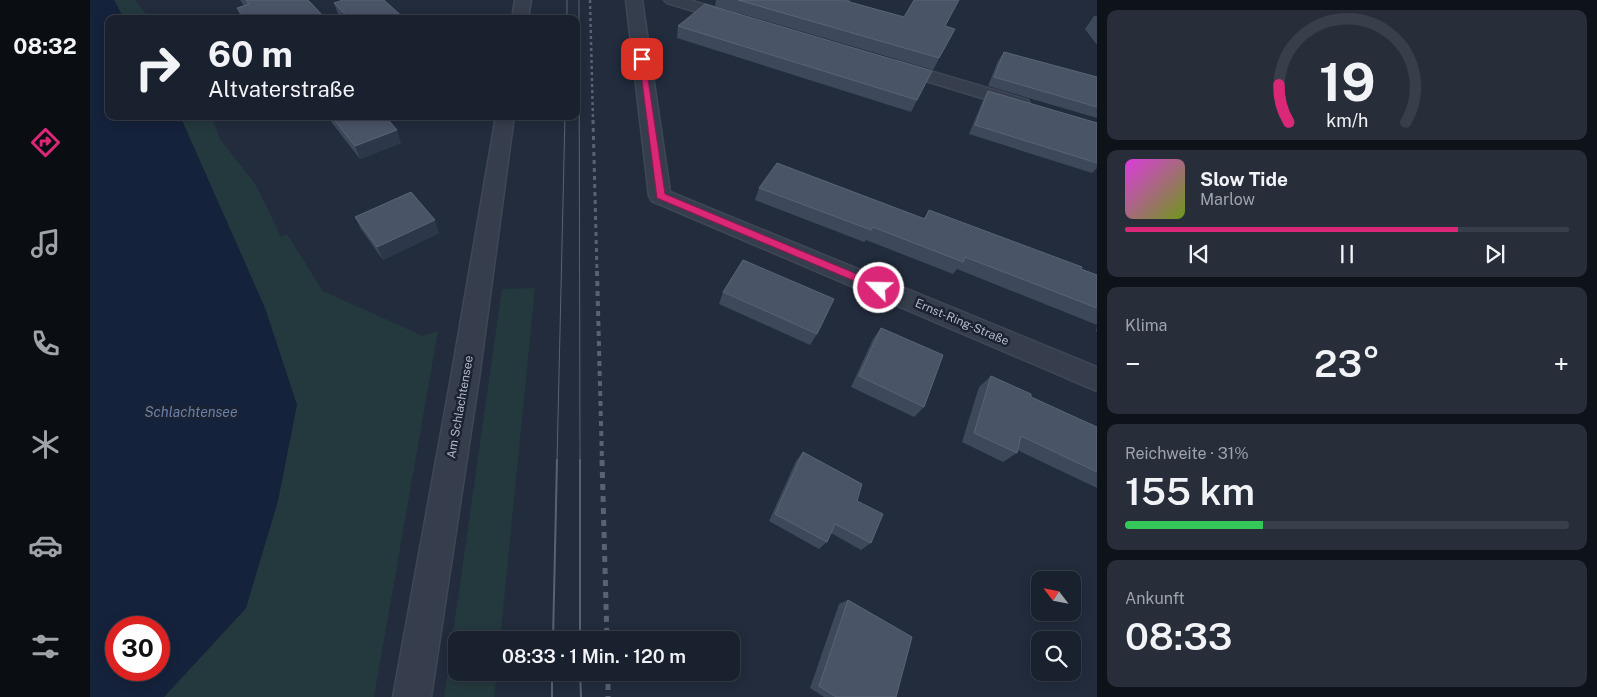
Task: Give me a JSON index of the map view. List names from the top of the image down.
{
  "streets": {
    "street": ["Ernst-Ring-Straße", "Am Schlachtensee"]
  },
  "water": ["Schlachtensee"],
  "north": "top left",
  "page": {
    "tabs": "08:32",
    "turn": ["60 m", "Altvaterstraße"],
    "song": ["Slow Tide", "Marlow"],
    "tile": [
      "Klima",
      ["Reichweite · 31%", "155 km"],
      ["Ankunft", "08:33"]
    ],
    "heat": ["−", "23°", "+"],
    "limit": "30",
    "trip": "08:33 · 1 Min. · 120 m",
    "gauge": ["19", "km/h"]
  }
}
